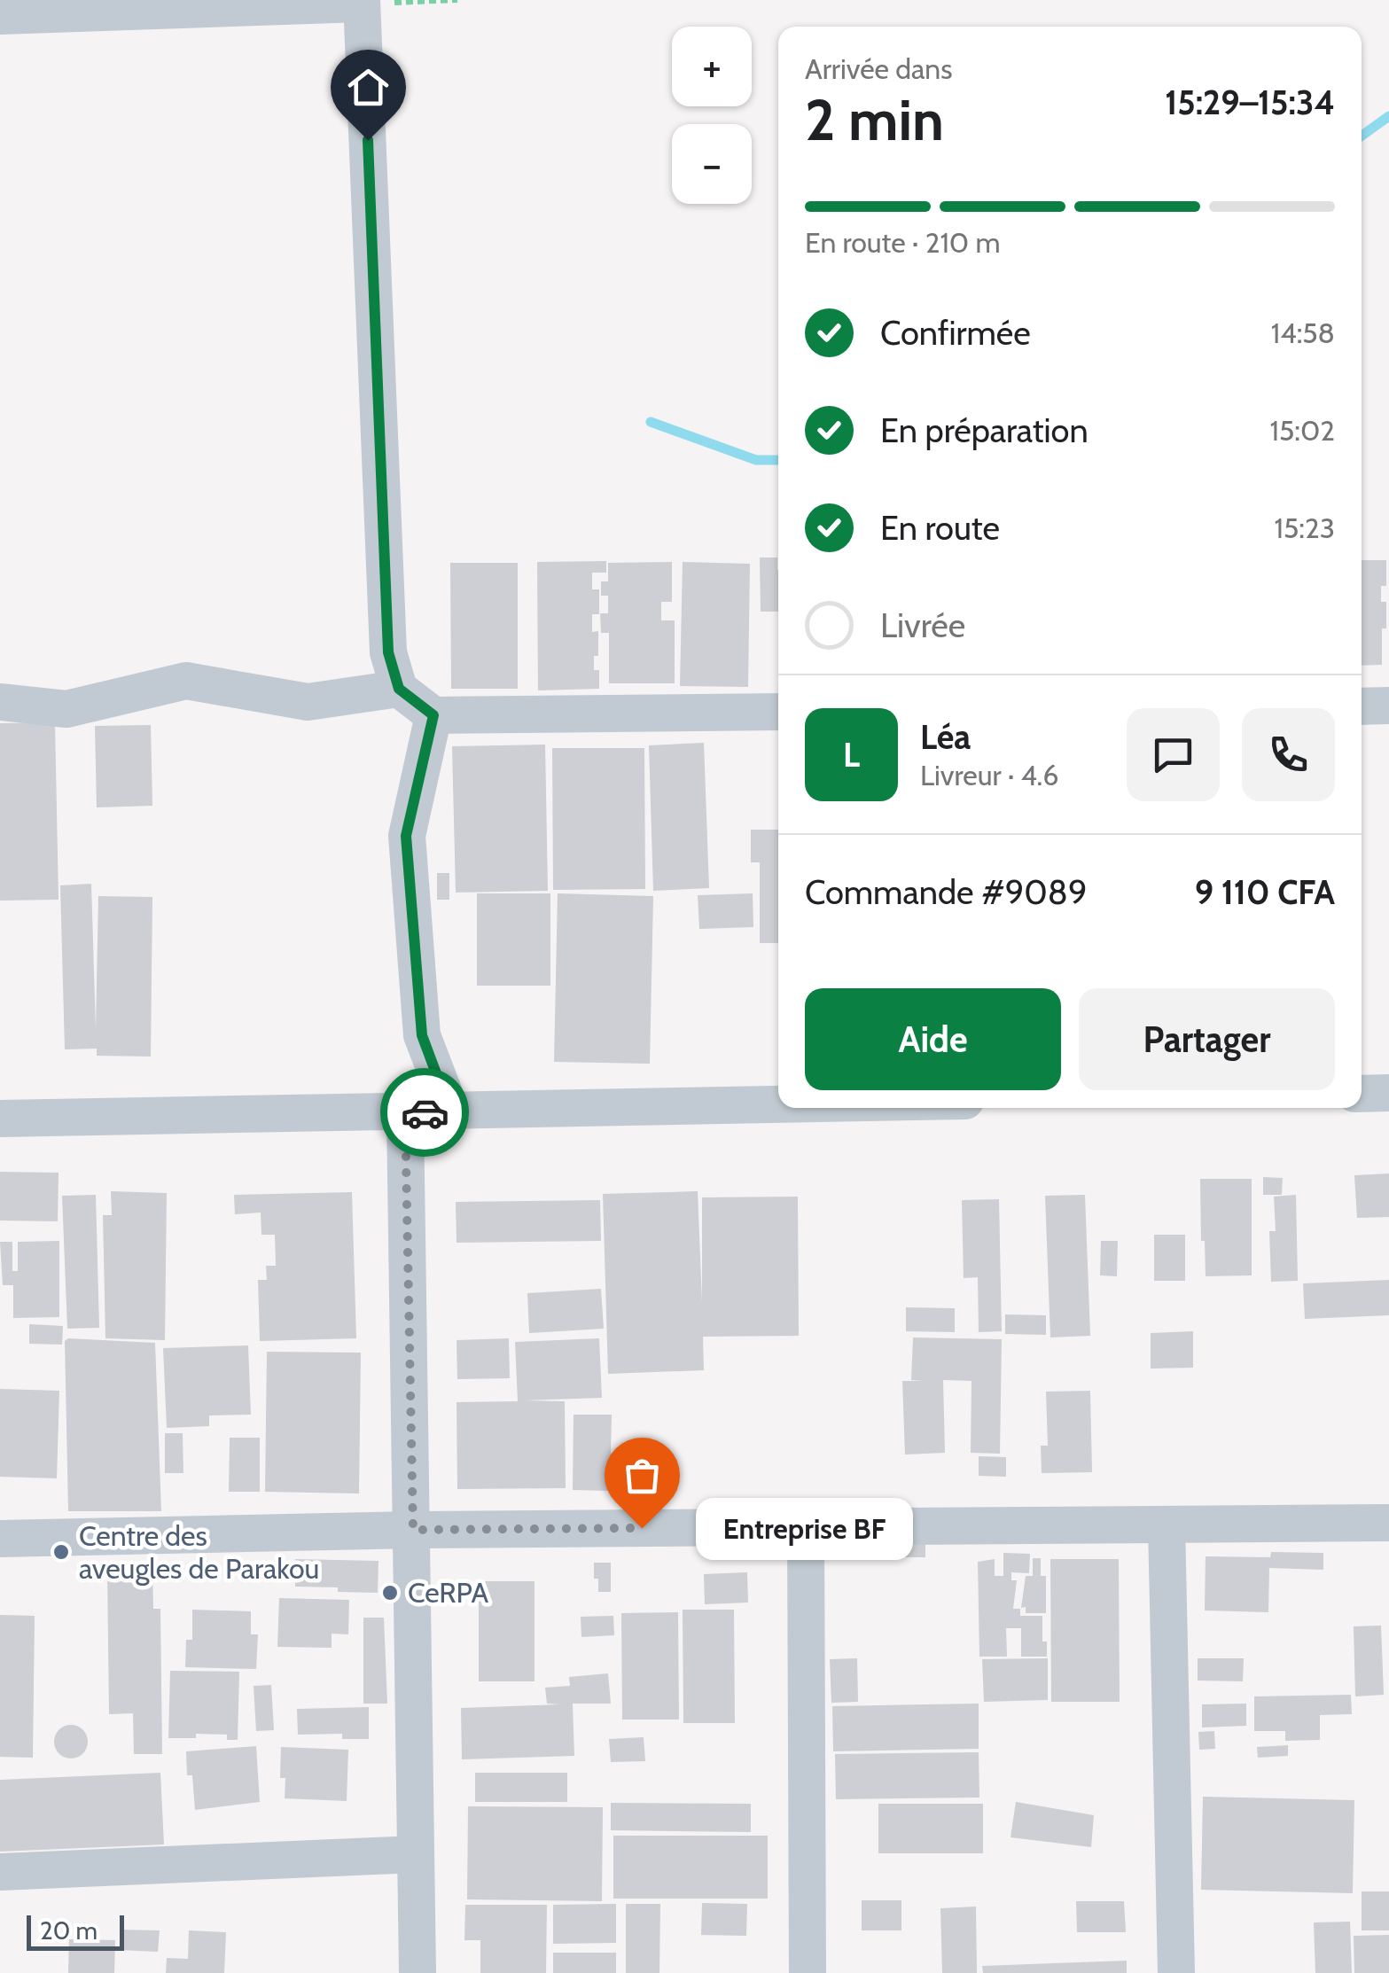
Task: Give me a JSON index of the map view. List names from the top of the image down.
{
  "places": ["Entreprise BF", "Centre des aveugles de Parakou", "CeRPA"],
  "scale_bar": "20 m",
  "page": {
    "map_buttons": ["+", "−"],
    "heading": ["2 min", "Arrivée dans", "15:29–15:34"],
    "panel": [
      "Léa",
      "Livreur · 4.6",
      "Commande #9089",
      "9 110 CFA"
    ],
    "bar": "En route · 210 m",
    "list": [
      ["Confirmée", "14:58"],
      ["En préparation", "15:02"],
      ["En route", "15:23"],
      "Livrée"
    ],
    "round": "L",
    "buttons": ["Aide", "Partager"],
    "bubble": "Entreprise BF",
    "scale": "20 m"
  }
}
